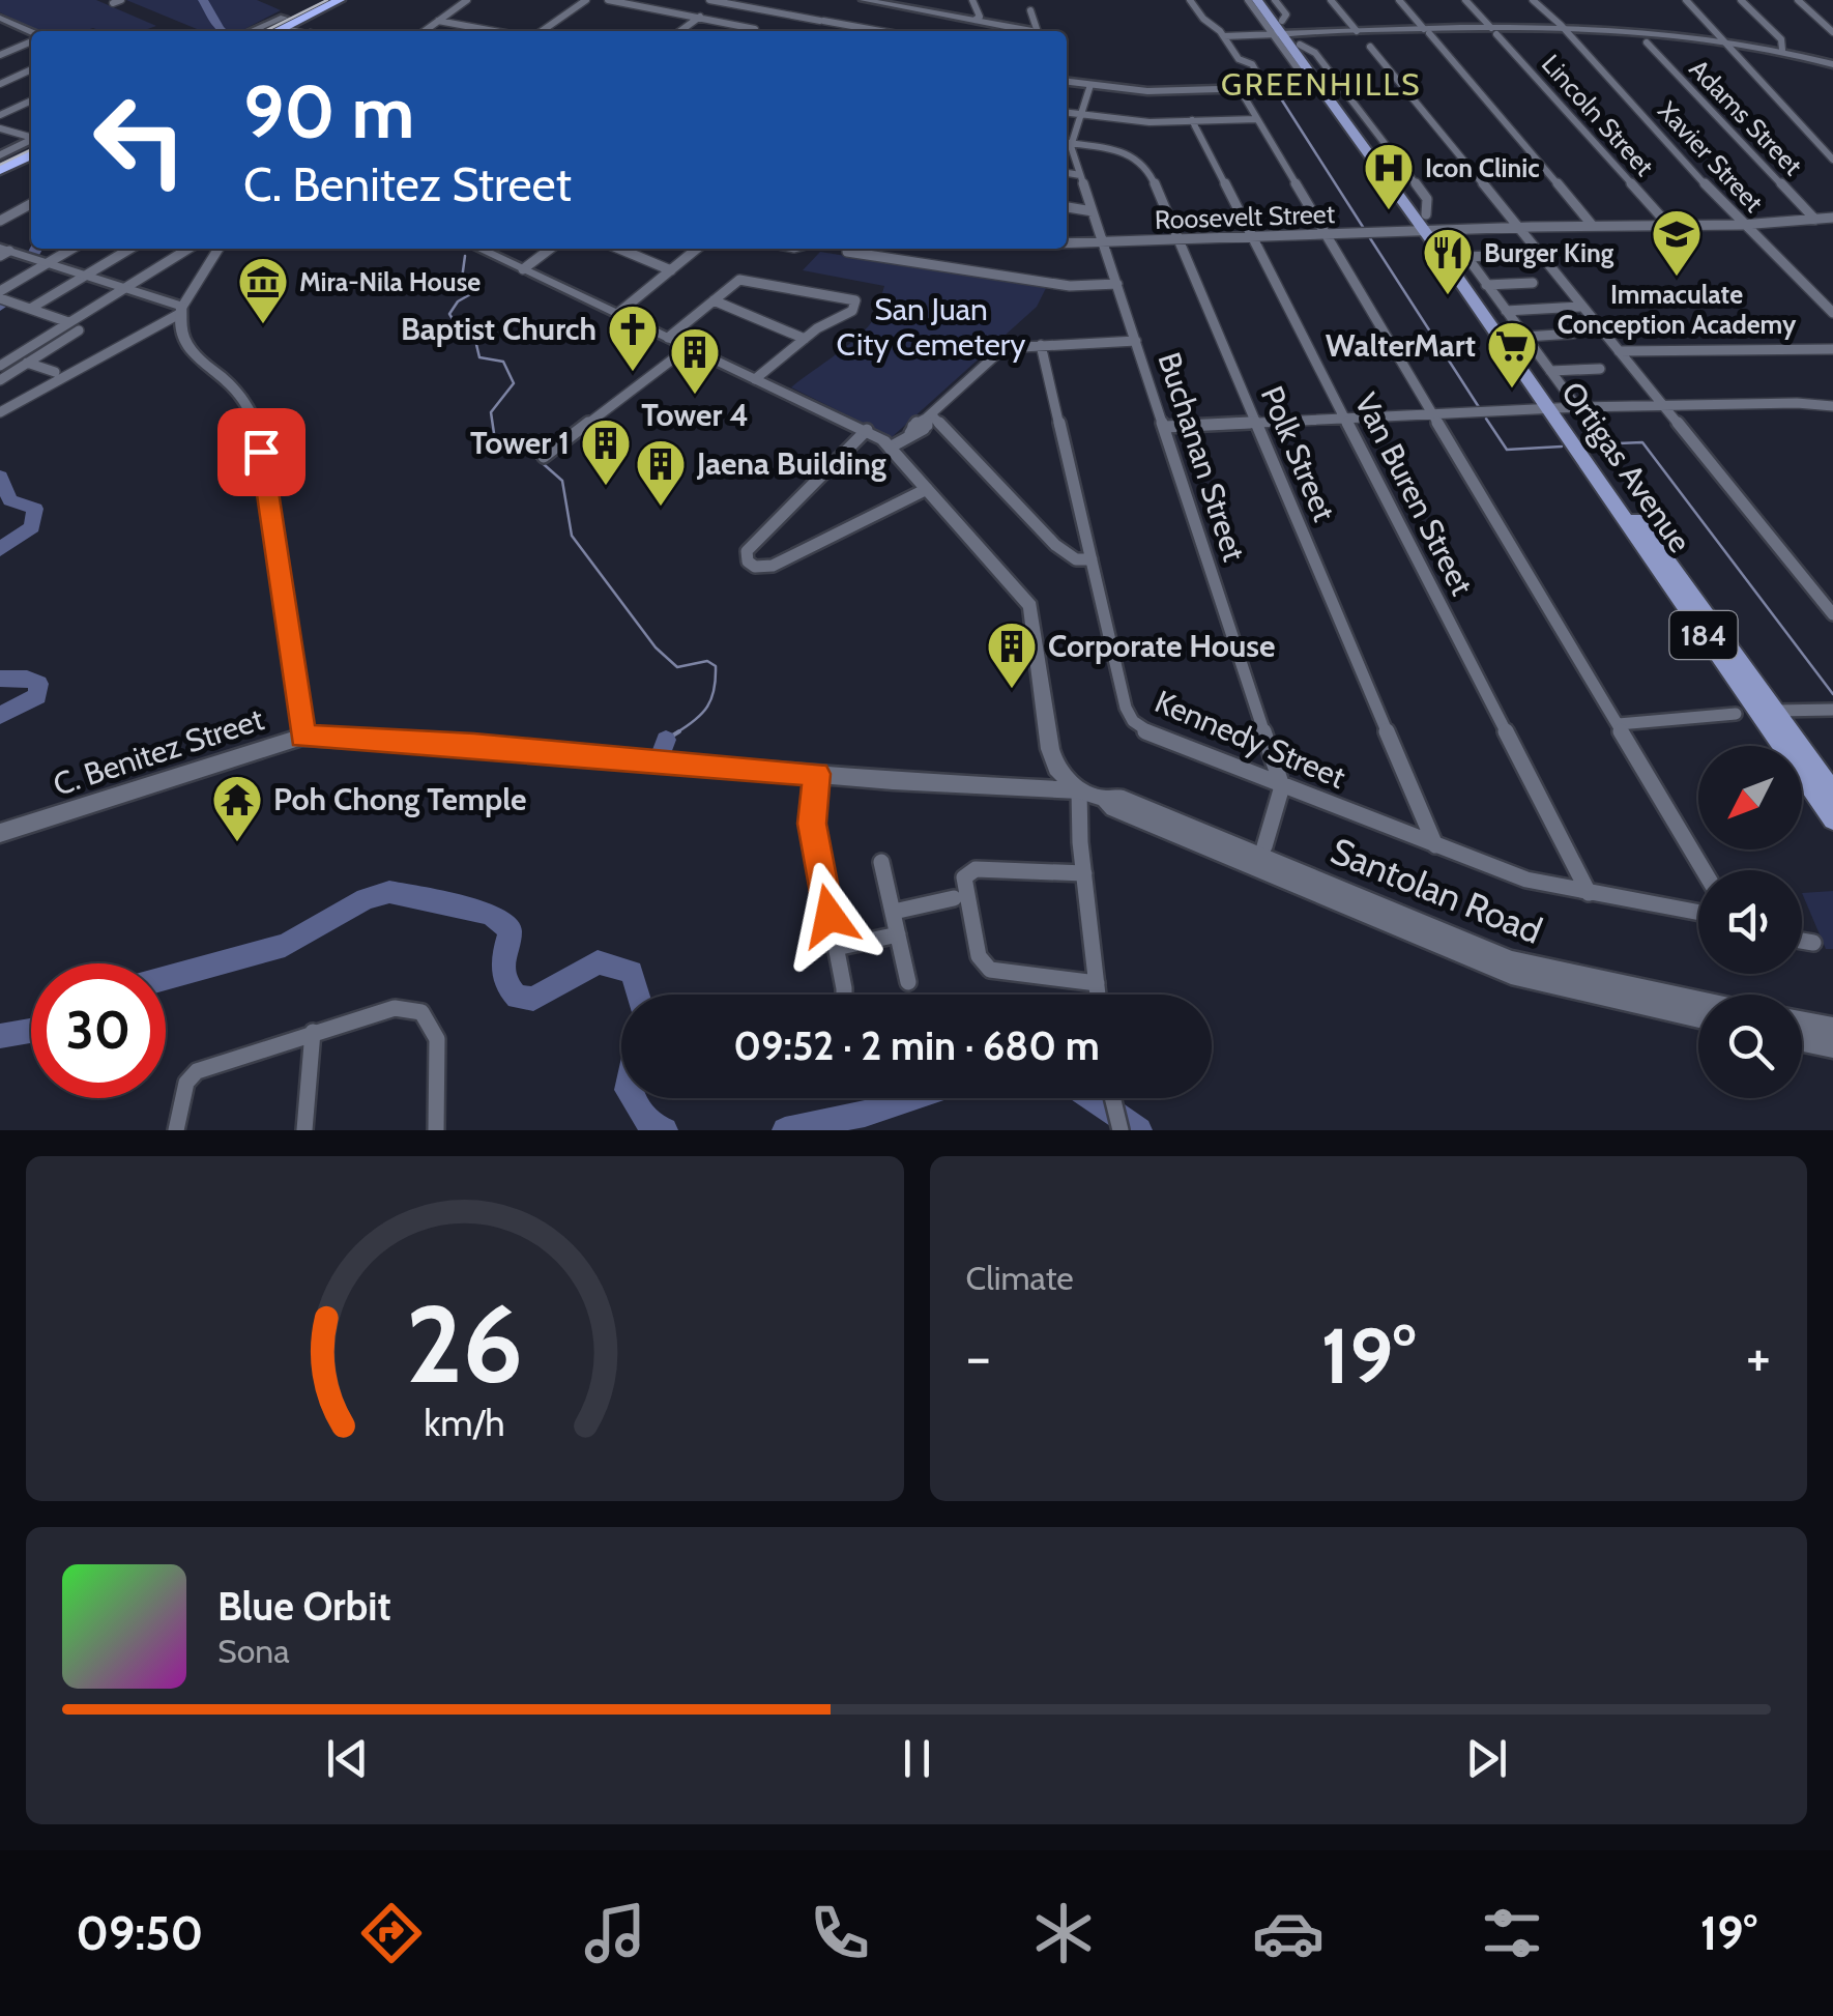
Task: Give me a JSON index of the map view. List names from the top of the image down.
{
  "streets": {
    "main road": [
      "Ortigas Avenue",
      "184",
      "C. Benitez Street",
      "Santolan Road"
    ],
    "street": [
      "Lincoln Street",
      "Adams Street",
      "Xavier Street",
      "Roosevelt Street",
      "Polk Street",
      "Buchanan Street",
      "Van Buren Street",
      "Kennedy Street"
    ]
  },
  "crossings": [
    ["Roosevelt Street", "Polk Street"],
    ["Roosevelt Street", "Buchanan Street"],
    ["Roosevelt Street", "Ortigas Avenue"],
    ["Roosevelt Street", "Van Buren Street"],
    ["Polk Street", "Buchanan Street"],
    ["Polk Street", "Kennedy Street"],
    ["Buchanan Street", "Kennedy Street"],
    ["Van Buren Street", "Kennedy Street"],
    ["C. Benitez Street", "Santolan Road"]
  ],
  "districts": ["GREENHILLS"],
  "parks": ["San Juan City Cemetery"],
  "places": {
    "hospital": ["Icon Clinic"],
    "school or university": ["Immaculate Conception Academy"],
    "restaurant": ["Burger King"],
    "museum": ["Mira-Nila House"],
    "church": ["Baptist Church"],
    "supermarket": ["WalterMart"],
    "building": [
      "Tower 4",
      "Tower 1",
      "Jaena Building",
      "Corporate House"
    ],
    "temple": ["Poh Chong Temple"]
  },
  "north": "bottom left",
  "page": {
    "turn": ["90 m", "C. Benitez Street"],
    "limit": "30",
    "trip": "09:52 · 2 min · 680 m",
    "tile": "Climate",
    "heat": ["−", "19°", "+"],
    "song": ["Blue Orbit", "Sona"],
    "tabs": ["09:50", "19°"],
    "gauge": ["26", "km/h"]
  }
}
